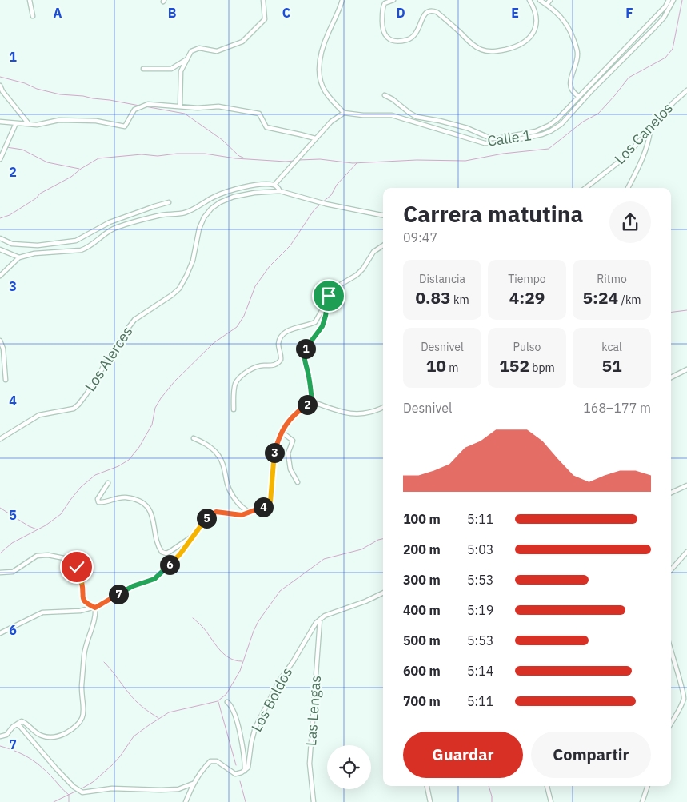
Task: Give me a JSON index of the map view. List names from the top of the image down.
{
  "streets": {
    "street": [
      "Los Canelos",
      "Calle 1",
      "Los Alerces",
      "Los Boldos",
      "Las Lengas"
    ]
  },
  "crossings": [
    ["Los Boldos", "Las Lengas"]
  ],
  "page": {
    "heading": ["Carrera matutina", "09:47"],
    "stats": [
      ["Distancia", "0.83 km"],
      ["Tiempo", "4:29"],
      ["Ritmo", "5:24 /km"],
      ["Desnivel", "10 m"],
      ["Pulso", "152 bpm"],
      ["kcal", "51"]
    ],
    "pins": [
      "1",
      "2",
      "3",
      "4",
      "5",
      "6",
      "7"
    ],
    "chart": ["Desnivel", "168–177 m"],
    "list": [
      {
        "name": "100 m",
        "note": "5:11"
      },
      {
        "name": "200 m",
        "note": "5:03"
      },
      {
        "name": "300 m",
        "note": "5:53"
      },
      {
        "name": "400 m",
        "note": "5:19"
      },
      {
        "name": "500 m",
        "note": "5:53"
      },
      {
        "name": "600 m",
        "note": "5:14"
      },
      {
        "name": "700 m",
        "note": "5:11"
      }
    ],
    "buttons": ["Guardar", "Compartir"]
  },
  "grid": {
    "columns": [
      "A",
      "B",
      "C",
      "D",
      "E",
      "F"
    ],
    "rows": [
      "1",
      "2",
      "3",
      "4",
      "5",
      "6",
      "7"
    ]
  }
}
